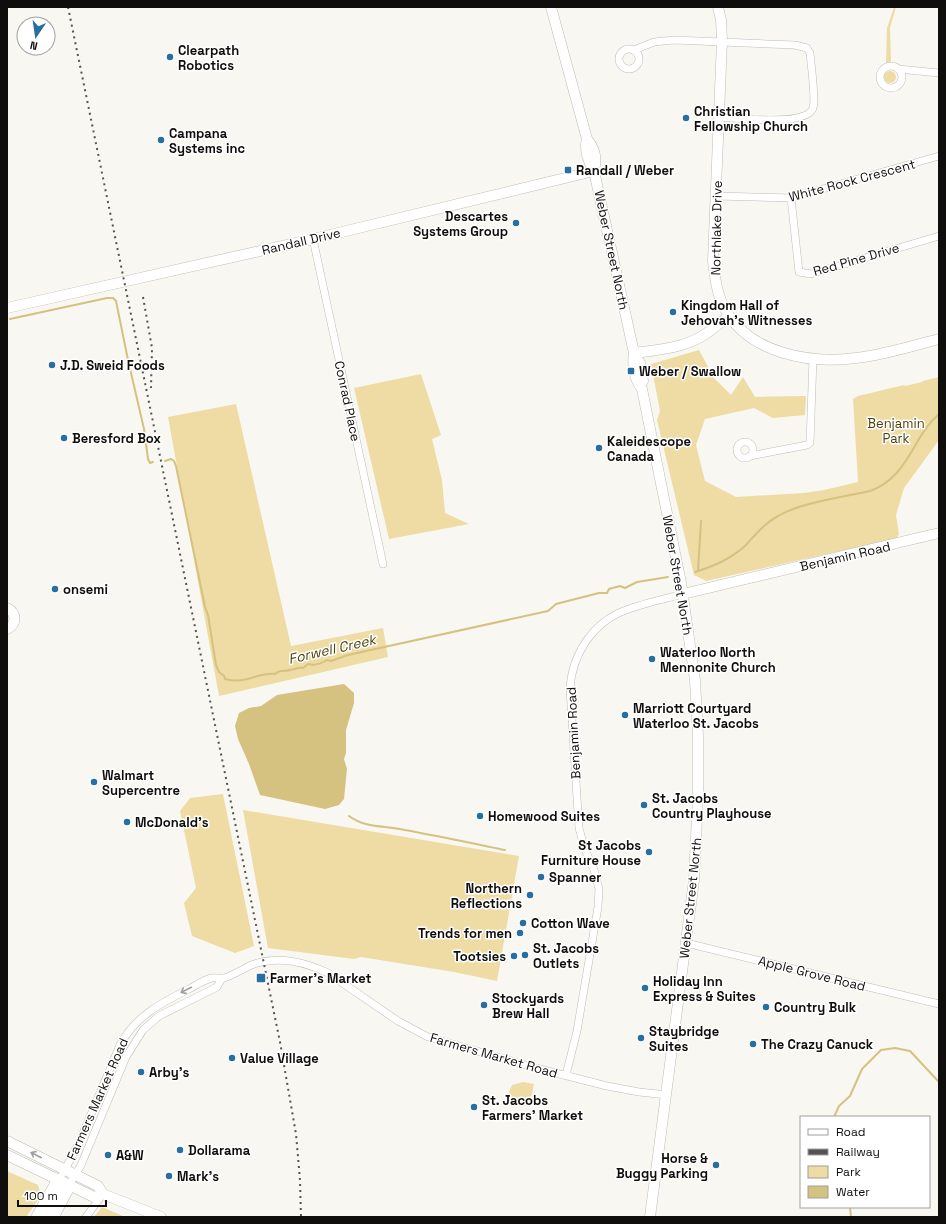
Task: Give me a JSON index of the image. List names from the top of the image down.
{
  "streets": {
    "street": [
      "White Rock Crescent",
      "Northlake Drive",
      "Randall Drive",
      "Weber Street North",
      "Red Pine Drive",
      "Conrad Place",
      "Benjamin Road",
      "Apple Grove Road",
      "Farmers Market Road"
    ]
  },
  "crossings": [
    ["White Rock Crescent", "Northlake Drive"],
    ["White Rock Crescent", "Red Pine Drive"],
    ["Randall Drive", "Weber Street North"],
    ["Randall Drive", "Conrad Place"],
    ["Weber Street North", "Benjamin Road"],
    ["Weber Street North", "Apple Grove Road"],
    ["Weber Street North", "Farmers Market Road"],
    ["Benjamin Road", "Farmers Market Road"]
  ],
  "water": ["Forwell Creek"],
  "parks": ["Benjamin Park"],
  "places": {
    "other": [
      "Clearpath Robotics",
      "Christian Fellowship Church",
      "Campana Systems inc",
      "Descartes Systems Group",
      "Kingdom Hall of Jehovah's Witnesses",
      "J.D. Sweid Foods",
      "Beresford Box",
      "Kaleidescope Canada",
      "onsemi",
      "Waterloo North Mennonite Church",
      "Marriott Courtyard Waterloo St. Jacobs",
      "Walmart Supercentre",
      "St. Jacobs Country Playhouse",
      "Homewood Suites",
      "McDonald's",
      "St Jacobs Furniture House",
      "Spanner",
      "Northern Reflections",
      "Cotton Wave",
      "Trends for men",
      "St. Jacobs Outlets",
      "Tootsies",
      "Holiday Inn Express & Suites",
      "Stockyards Brew Hall",
      "Country Bulk",
      "Staybridge Suites",
      "The Crazy Canuck",
      "Value Village",
      "Arby's",
      "St. Jacobs Farmers' Market",
      "Dollarama",
      "A&W",
      "Horse & Buggy Parking",
      "Mark's"
    ],
    "transit": ["Randall / Weber", "Weber / Swallow", "Farmer's Market"]
  },
  "legend": [
    "Road",
    "Railway",
    "Park",
    "Water"
  ],
  "scale_bar": "100 m",
  "north": "bottom"
}
